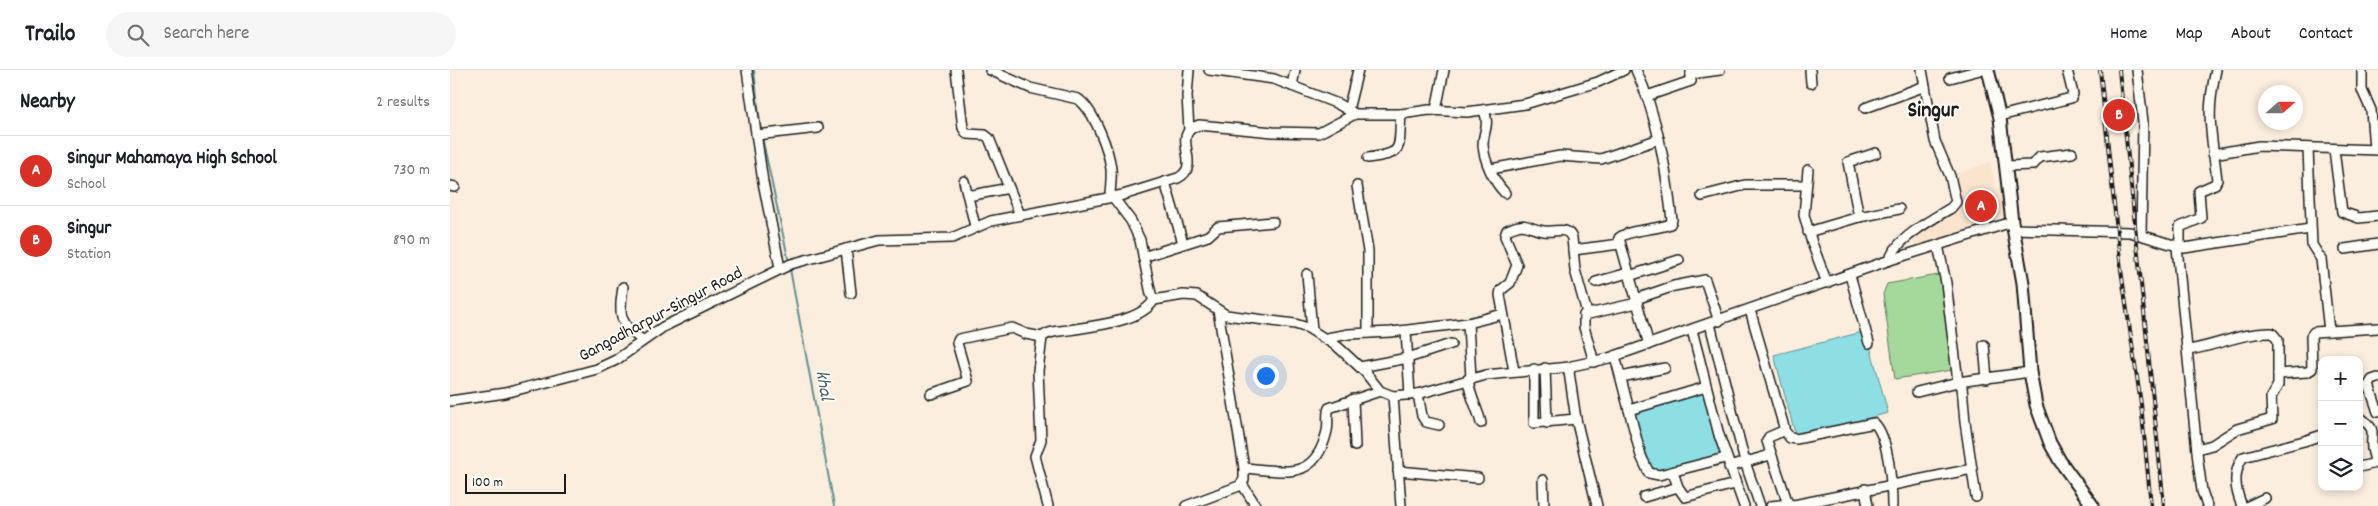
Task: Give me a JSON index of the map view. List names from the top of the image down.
{
  "streets": {
    "street": ["Gangadharpur-Singur Road"]
  },
  "districts": ["Singur"],
  "water": ["khal"],
  "scale_bar": "100 m",
  "north": "right",
  "page": {
    "header": "Trailo",
    "search": "Search here",
    "nav": [
      "Home",
      "Map",
      "About",
      "Contact"
    ],
    "heading": ["Nearby", "2 results"],
    "pins": ["B", "A"],
    "list": [
      {
        "mark": "A",
        "name": "Singur Mahamaya High School",
        "note": "School",
        "value": "730 m"
      },
      {
        "mark": "B",
        "name": "Singur",
        "note": "Station",
        "value": "890 m"
      }
    ],
    "map_buttons": ["+", "−"],
    "scale": "100 m"
  }
}
